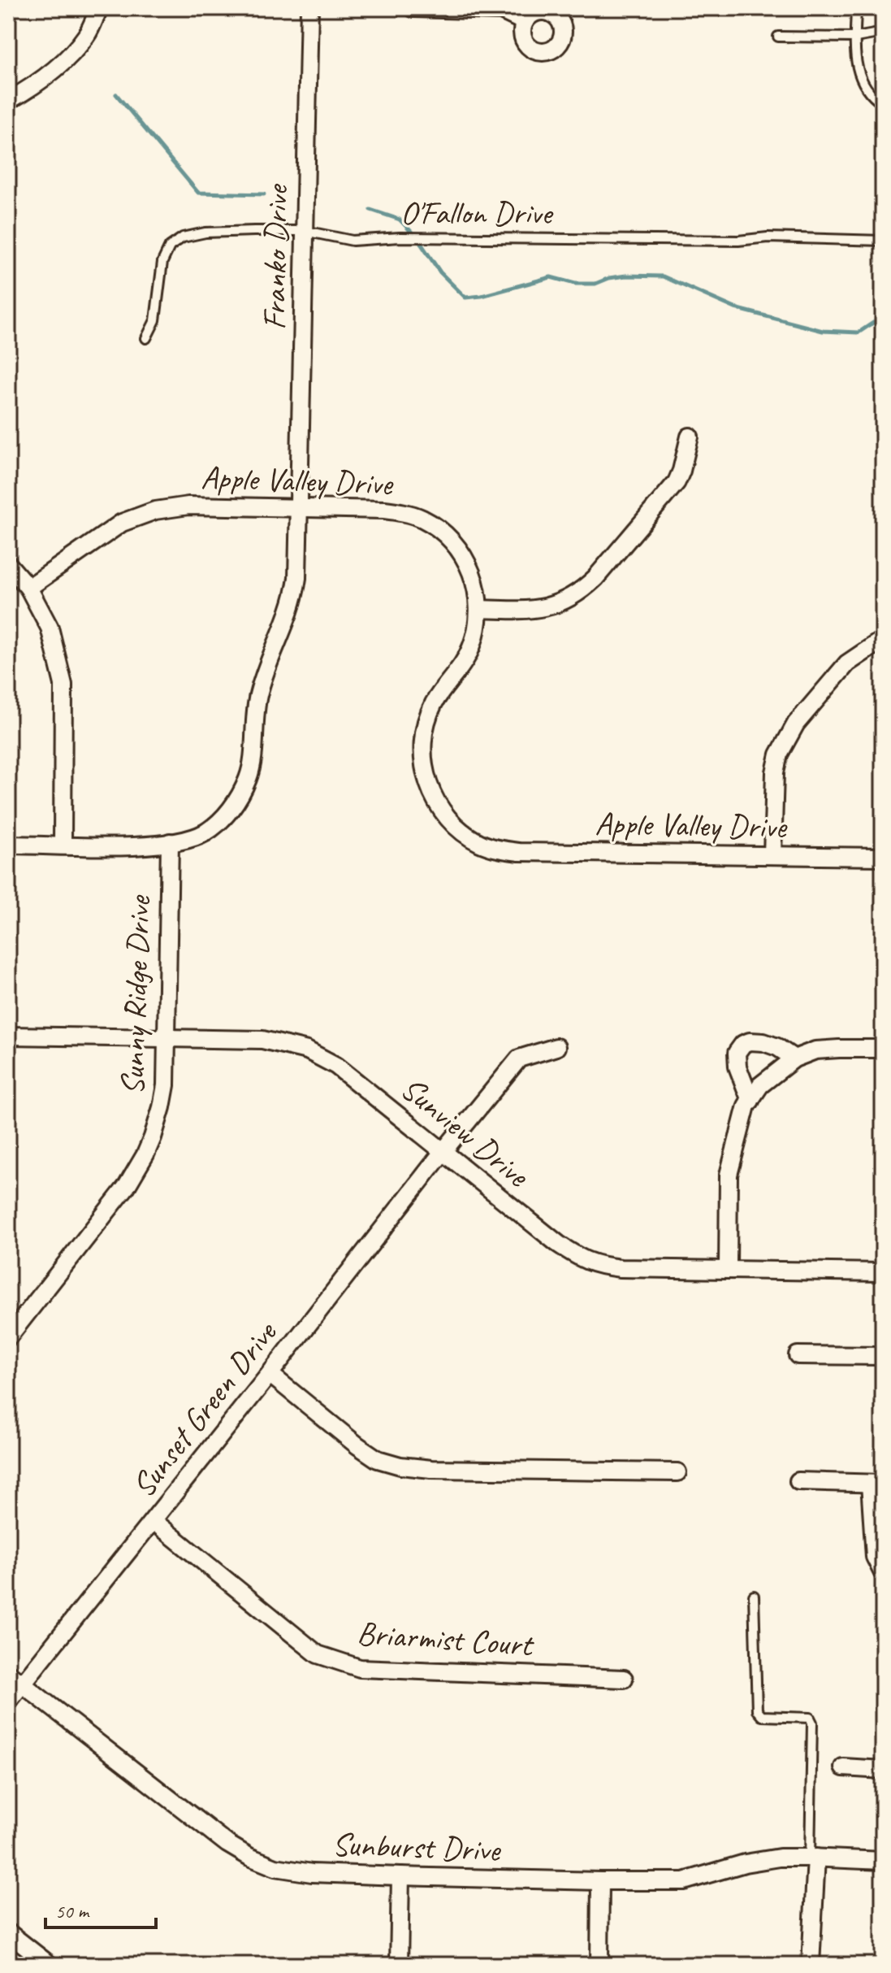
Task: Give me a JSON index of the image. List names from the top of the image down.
{
  "streets": {
    "street": [
      "Franko Drive",
      "Apple Valley Drive",
      "Sunny Ridge Drive",
      "Sunview Drive",
      "Sunset Green Drive",
      "Briarmist Court",
      "Sunburst Drive"
    ],
    "lane": ["O'Fallon Drive"]
  },
  "crossings": [
    ["O'Fallon Drive", "Franko Drive"],
    ["Franko Drive", "Apple Valley Drive"],
    ["Franko Drive", "Sunny Ridge Drive"],
    ["Sunny Ridge Drive", "Sunview Drive"],
    ["Sunview Drive", "Sunset Green Drive"],
    ["Sunset Green Drive", "Briarmist Court"],
    ["Sunset Green Drive", "Sunburst Drive"]
  ],
  "scale_bar": "50 m"
}
